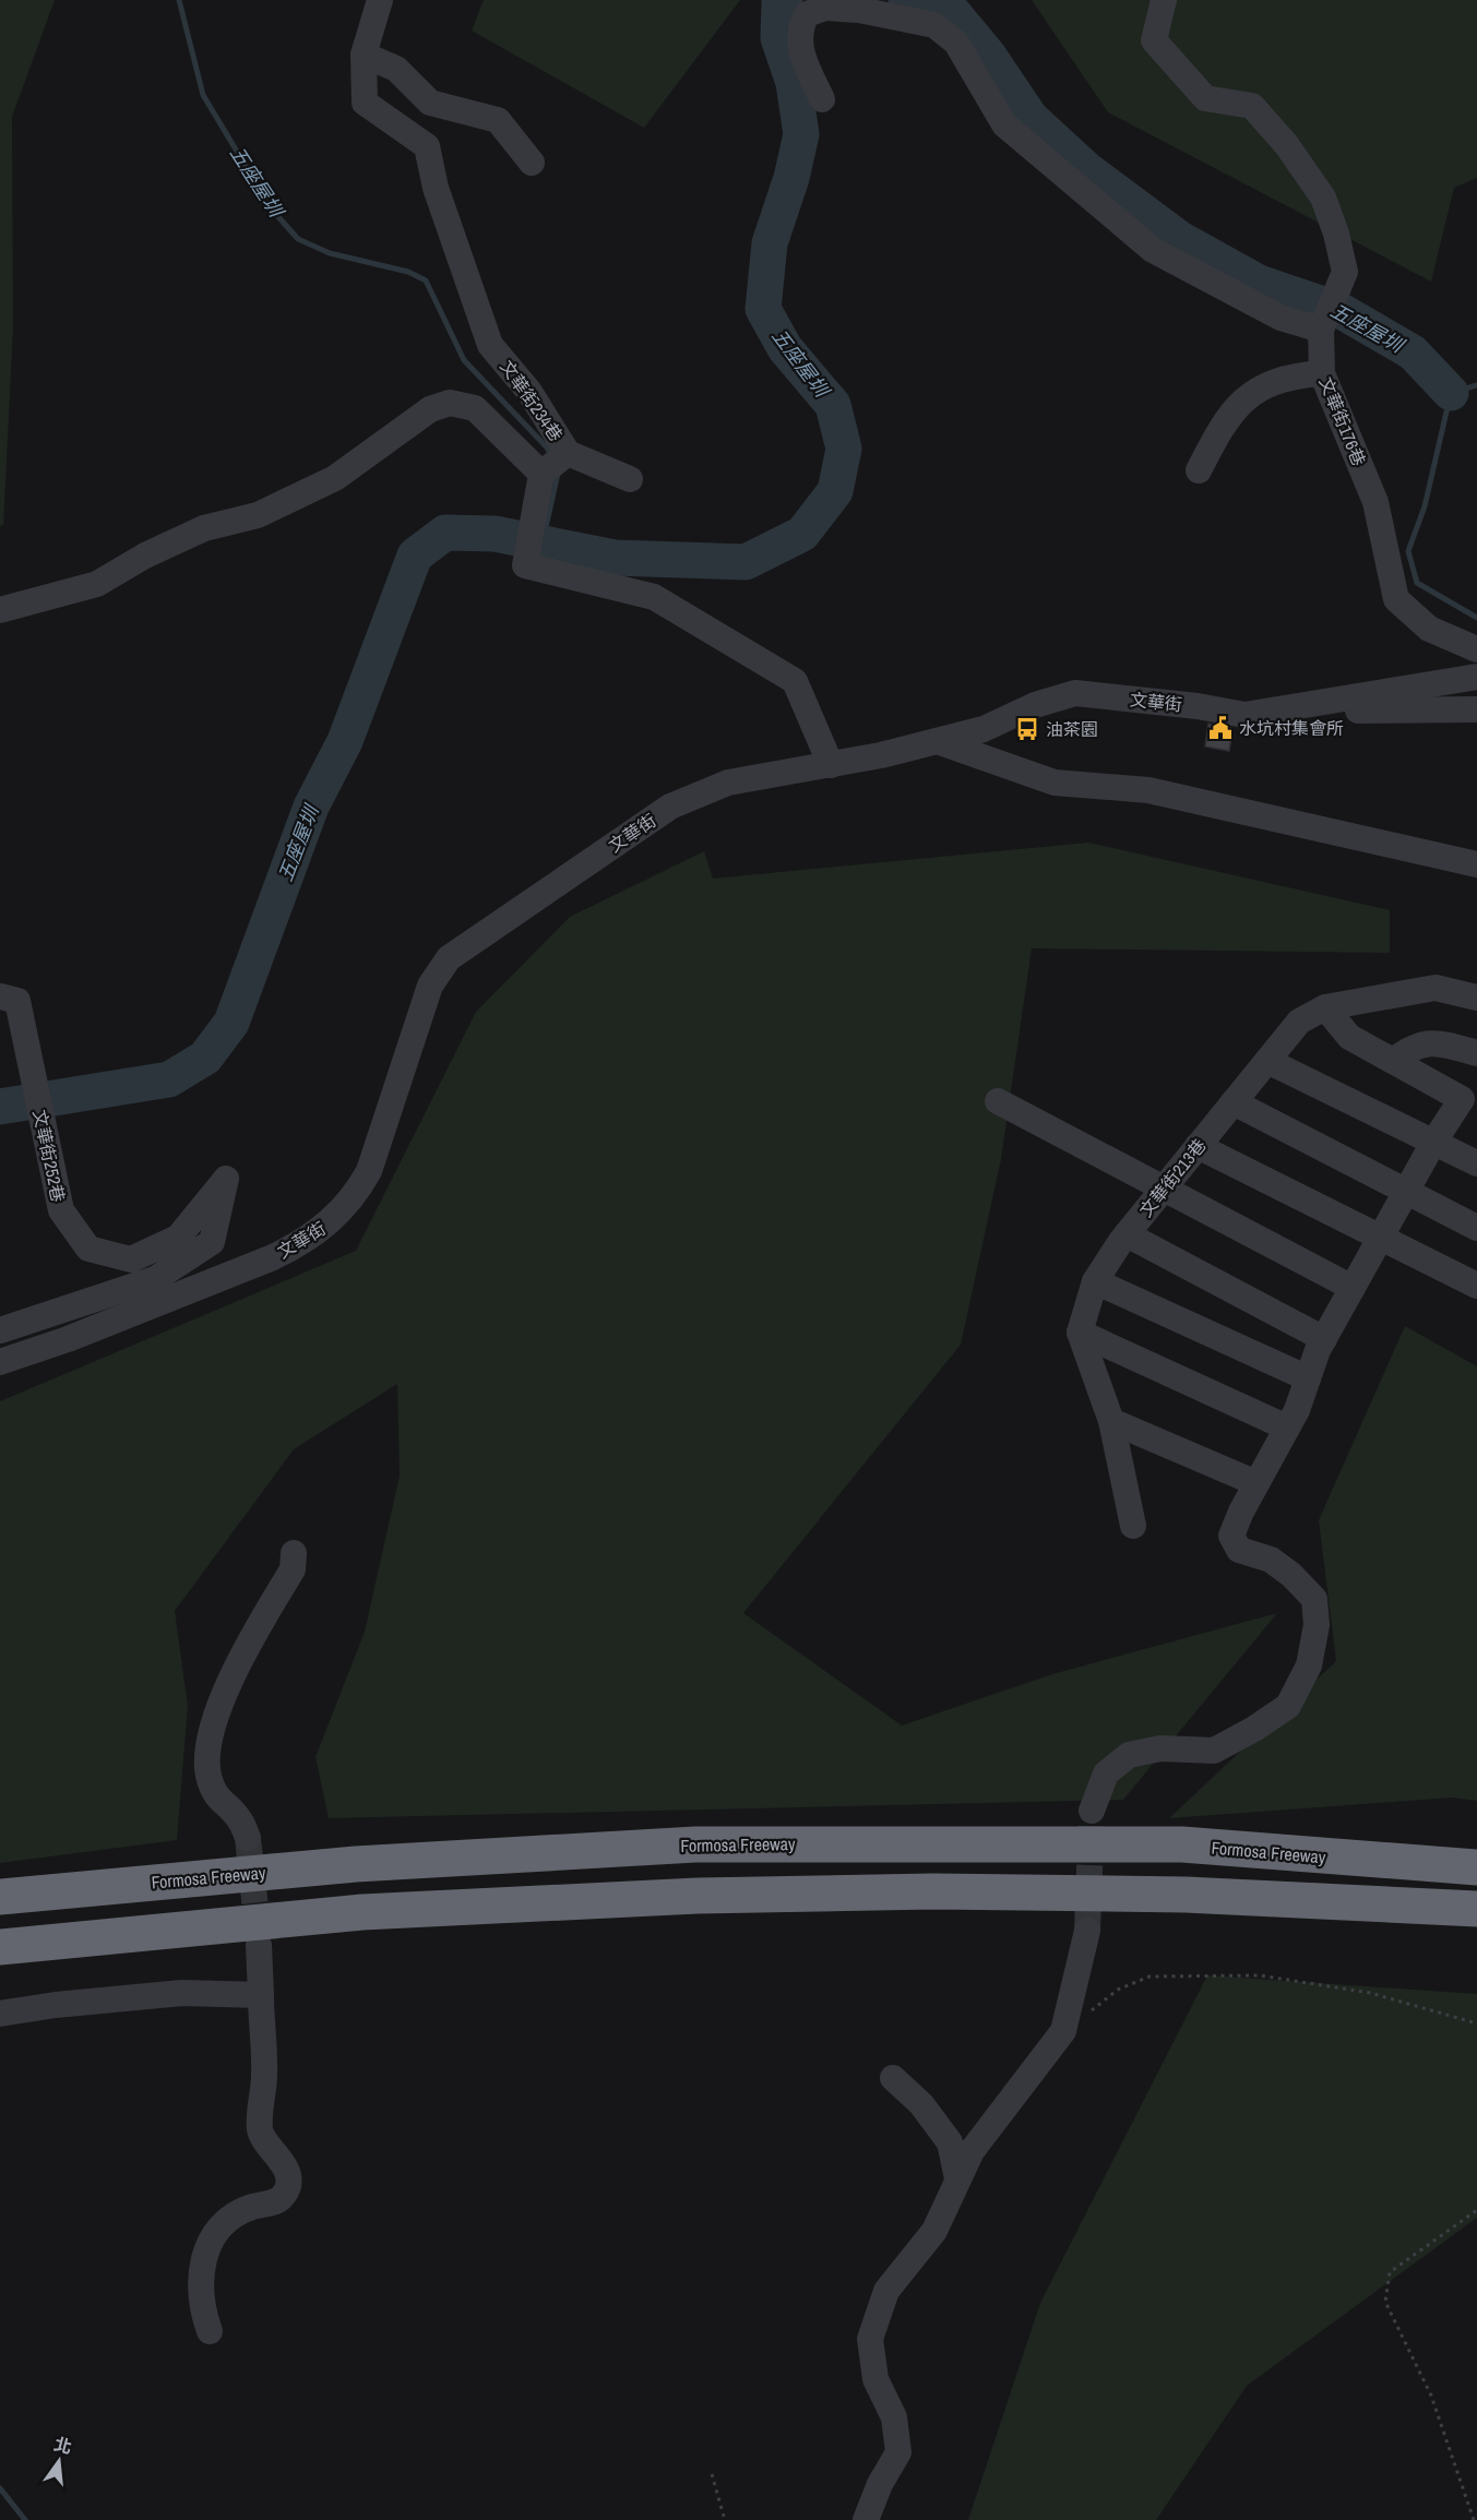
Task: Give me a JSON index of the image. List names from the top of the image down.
{
  "streets": {
    "highway": ["Formosa Freeway"],
    "street": [
      "文華街234巷",
      "文華街176巷",
      "文華街",
      "文華街252巷",
      "文華街213巷"
    ]
  },
  "water": ["五座屋圳"],
  "places": {
    "public building": ["水坑村集會所"],
    "bus stop": ["油茶園"]
  },
  "north": "top"
}
